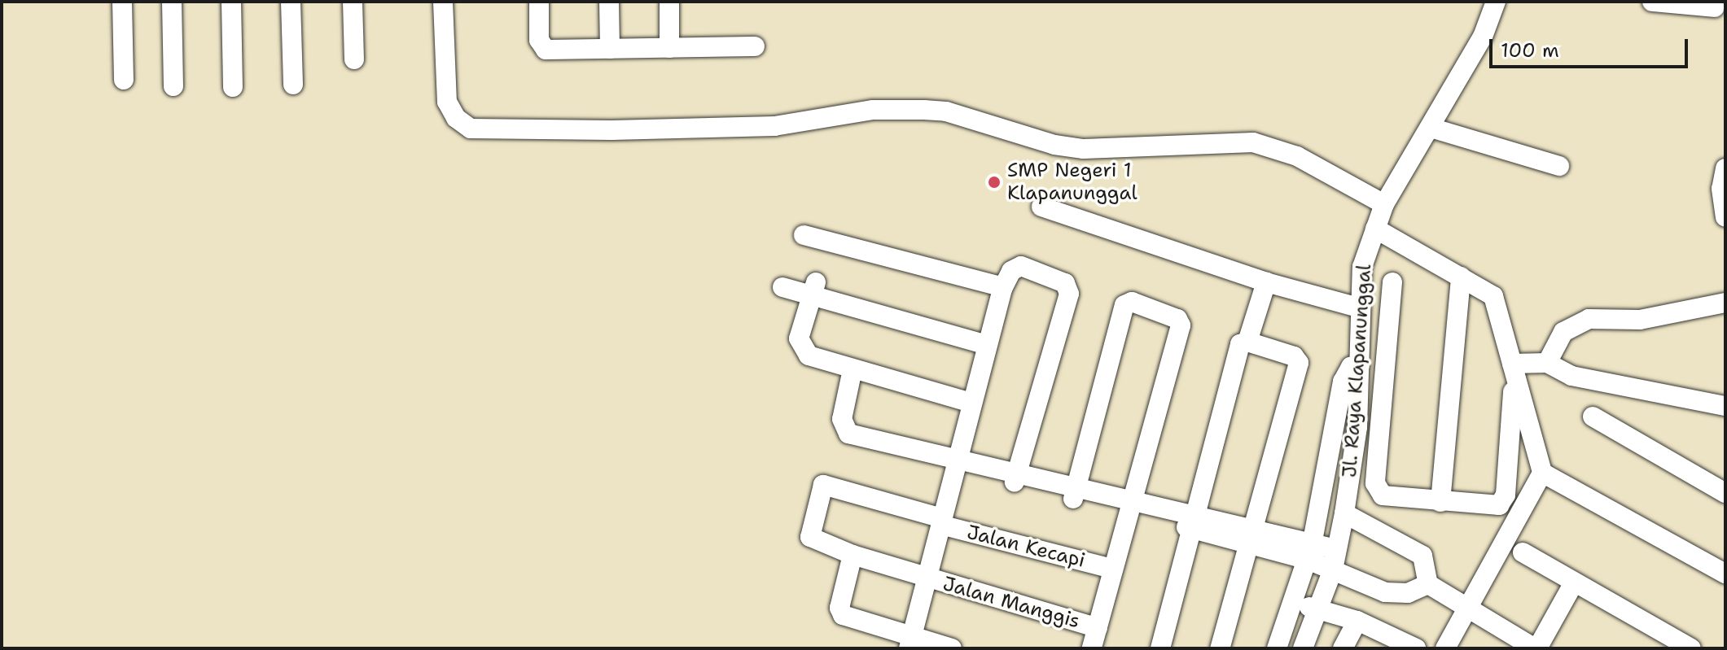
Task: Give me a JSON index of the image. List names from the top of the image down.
{
  "streets": {
    "street": ["Jl. Raya Klapanunggal", "Jalan Kecapi", "Jalan Manggis"]
  },
  "crossings": [
    ["Jalan Kecapi", "Jalan Manggis"]
  ],
  "places": ["SMP Negeri 1 Klapanunggal"],
  "scale_bar": "100 m"
}
